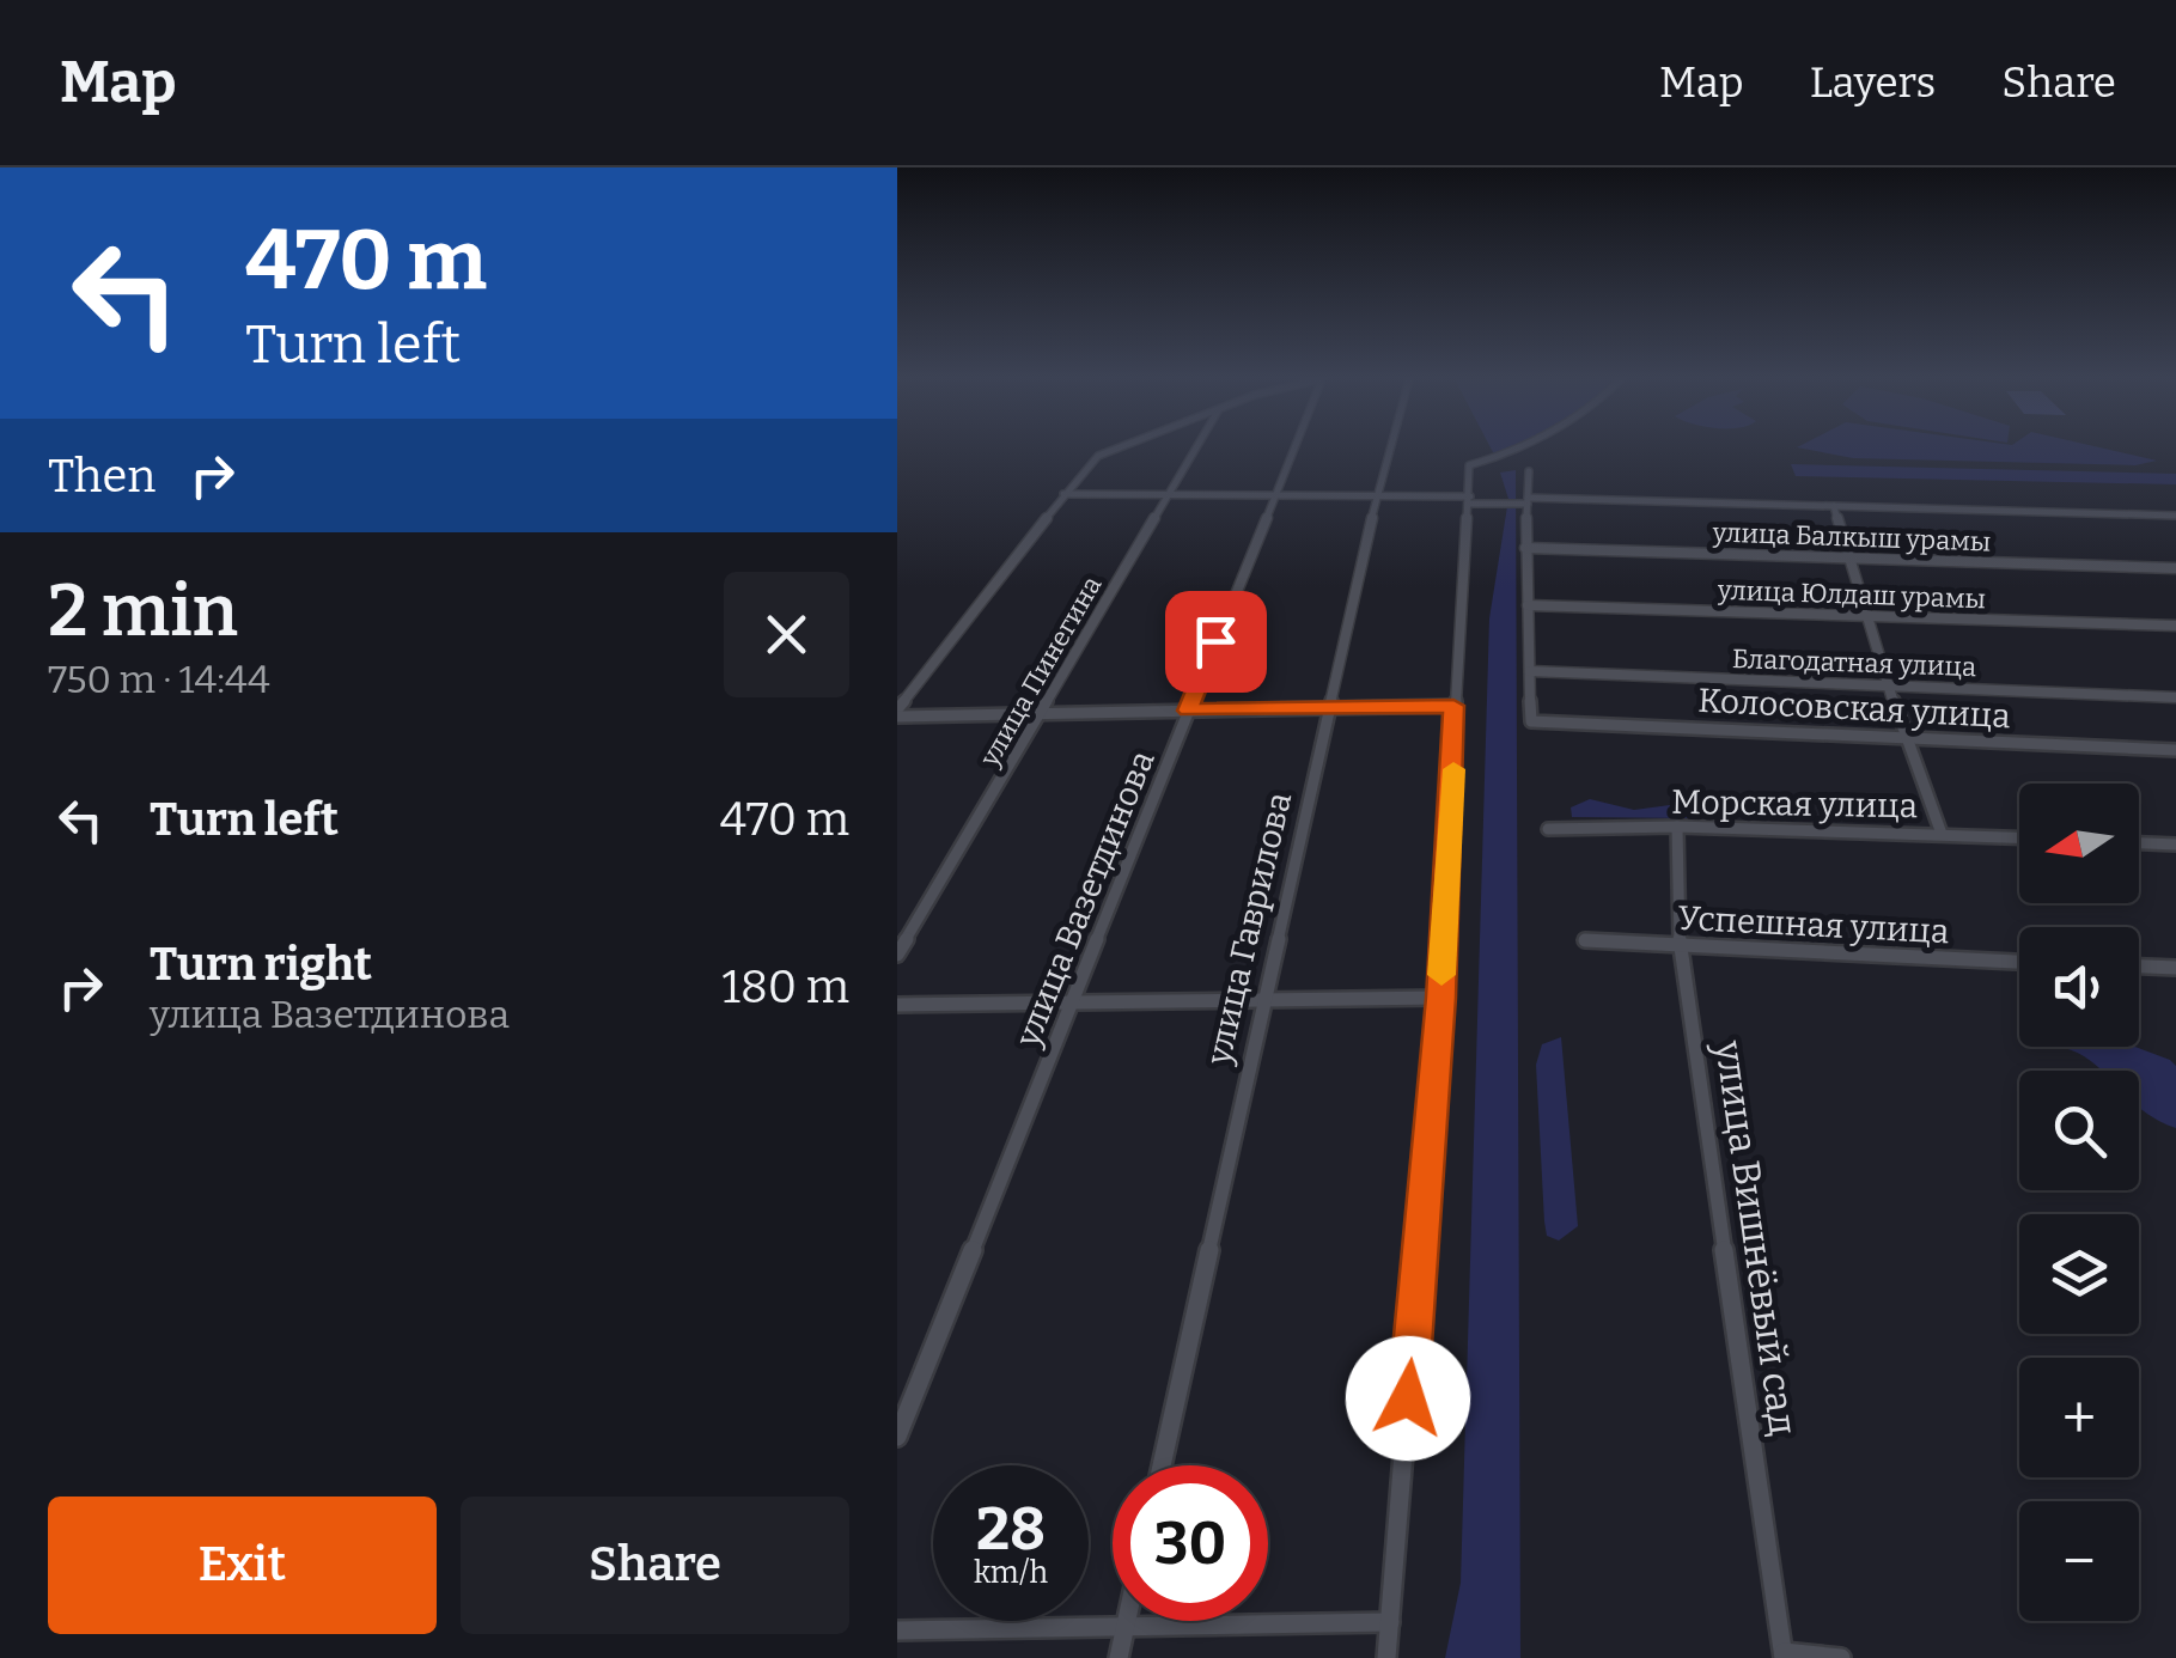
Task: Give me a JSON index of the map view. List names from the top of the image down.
{
  "streets": {
    "street": [
      "улица Балкыш урамы",
      "улица Юлдаш урамы",
      "Благодатная улица",
      "улица Пинегина",
      "Колосовская улица",
      "Морская улица",
      "улица Вазетдинова",
      "Успешная улица",
      "улица Гаврилова",
      "улица Вишнёвый сад"
    ]
  },
  "crossings": [
    ["Благодатная улица", "Колосовская улица"],
    ["Морская улица", "улица Вишнёвый сад"],
    ["Успешная улица", "улица Вишнёвый сад"]
  ],
  "north": "left",
  "page": {
    "header": "Map",
    "nav": ["Map", "Layers", "Share"],
    "turn": ["470 m", "Turn left"],
    "then": "Then",
    "heading": ["2 min", "750 m · 14:44"],
    "list": [
      {
        "name": "Turn left",
        "value": "470 m"
      },
      {
        "name": "Turn right",
        "note": "улица Вазетдинова",
        "value": "180 m"
      }
    ],
    "map_buttons": ["+", "−"],
    "speed": "28 km/h",
    "limit": "30",
    "buttons": ["Exit", "Share"]
  }
}
